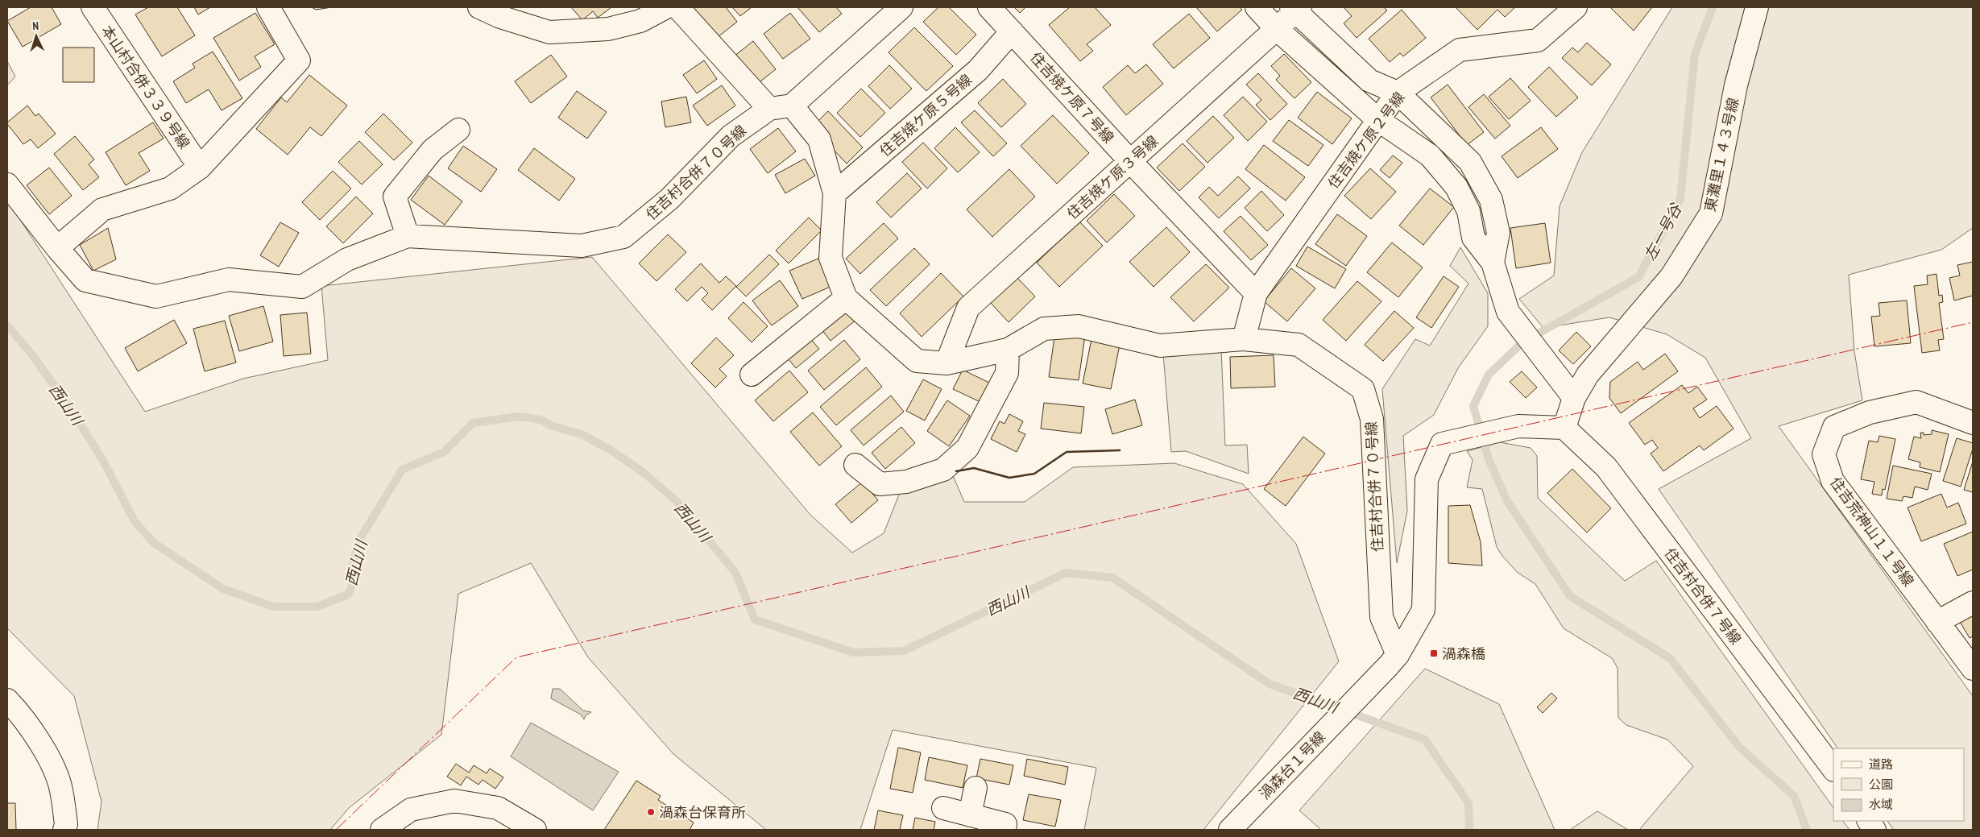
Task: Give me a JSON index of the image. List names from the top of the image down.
{
  "streets": {
    "street": [
      "本山村合併３３９号線",
      "住吉焼ケ原７号線",
      "住吉焼ケ原５号線",
      "住吉焼ケ原２号線",
      "東灘里１４３号線",
      "住吉村合併７０号線",
      "住吉焼ケ原３号線",
      "住吉荒神山１１号線",
      "住吉村合併７号線",
      "渦森台１号線"
    ]
  },
  "crossings": [
    ["住吉焼ケ原７号線", "住吉焼ケ原５号線"],
    ["住吉焼ケ原７号線", "住吉焼ケ原２号線"],
    ["住吉焼ケ原７号線", "住吉焼ケ原３号線"],
    ["住吉焼ケ原５号線", "住吉村合併７０号線"],
    ["住吉焼ケ原２号線", "住吉村合併７０号線"],
    ["東灘里１４３号線", "住吉村合併７号線"],
    ["東灘里１４３号線", "渦森台１号線"],
    ["住吉村合併７０号線", "住吉焼ケ原３号線"],
    ["住吉村合併７０号線", "渦森台１号線"],
    ["住吉村合併７号線", "渦森台１号線"]
  ],
  "water": ["左一号谷", "西山川"],
  "places": {
    "transit": ["渦森橋"],
    "other": ["渦森台保育所"]
  },
  "legend": ["道路", "公園", "水域"],
  "north": "top"
}
